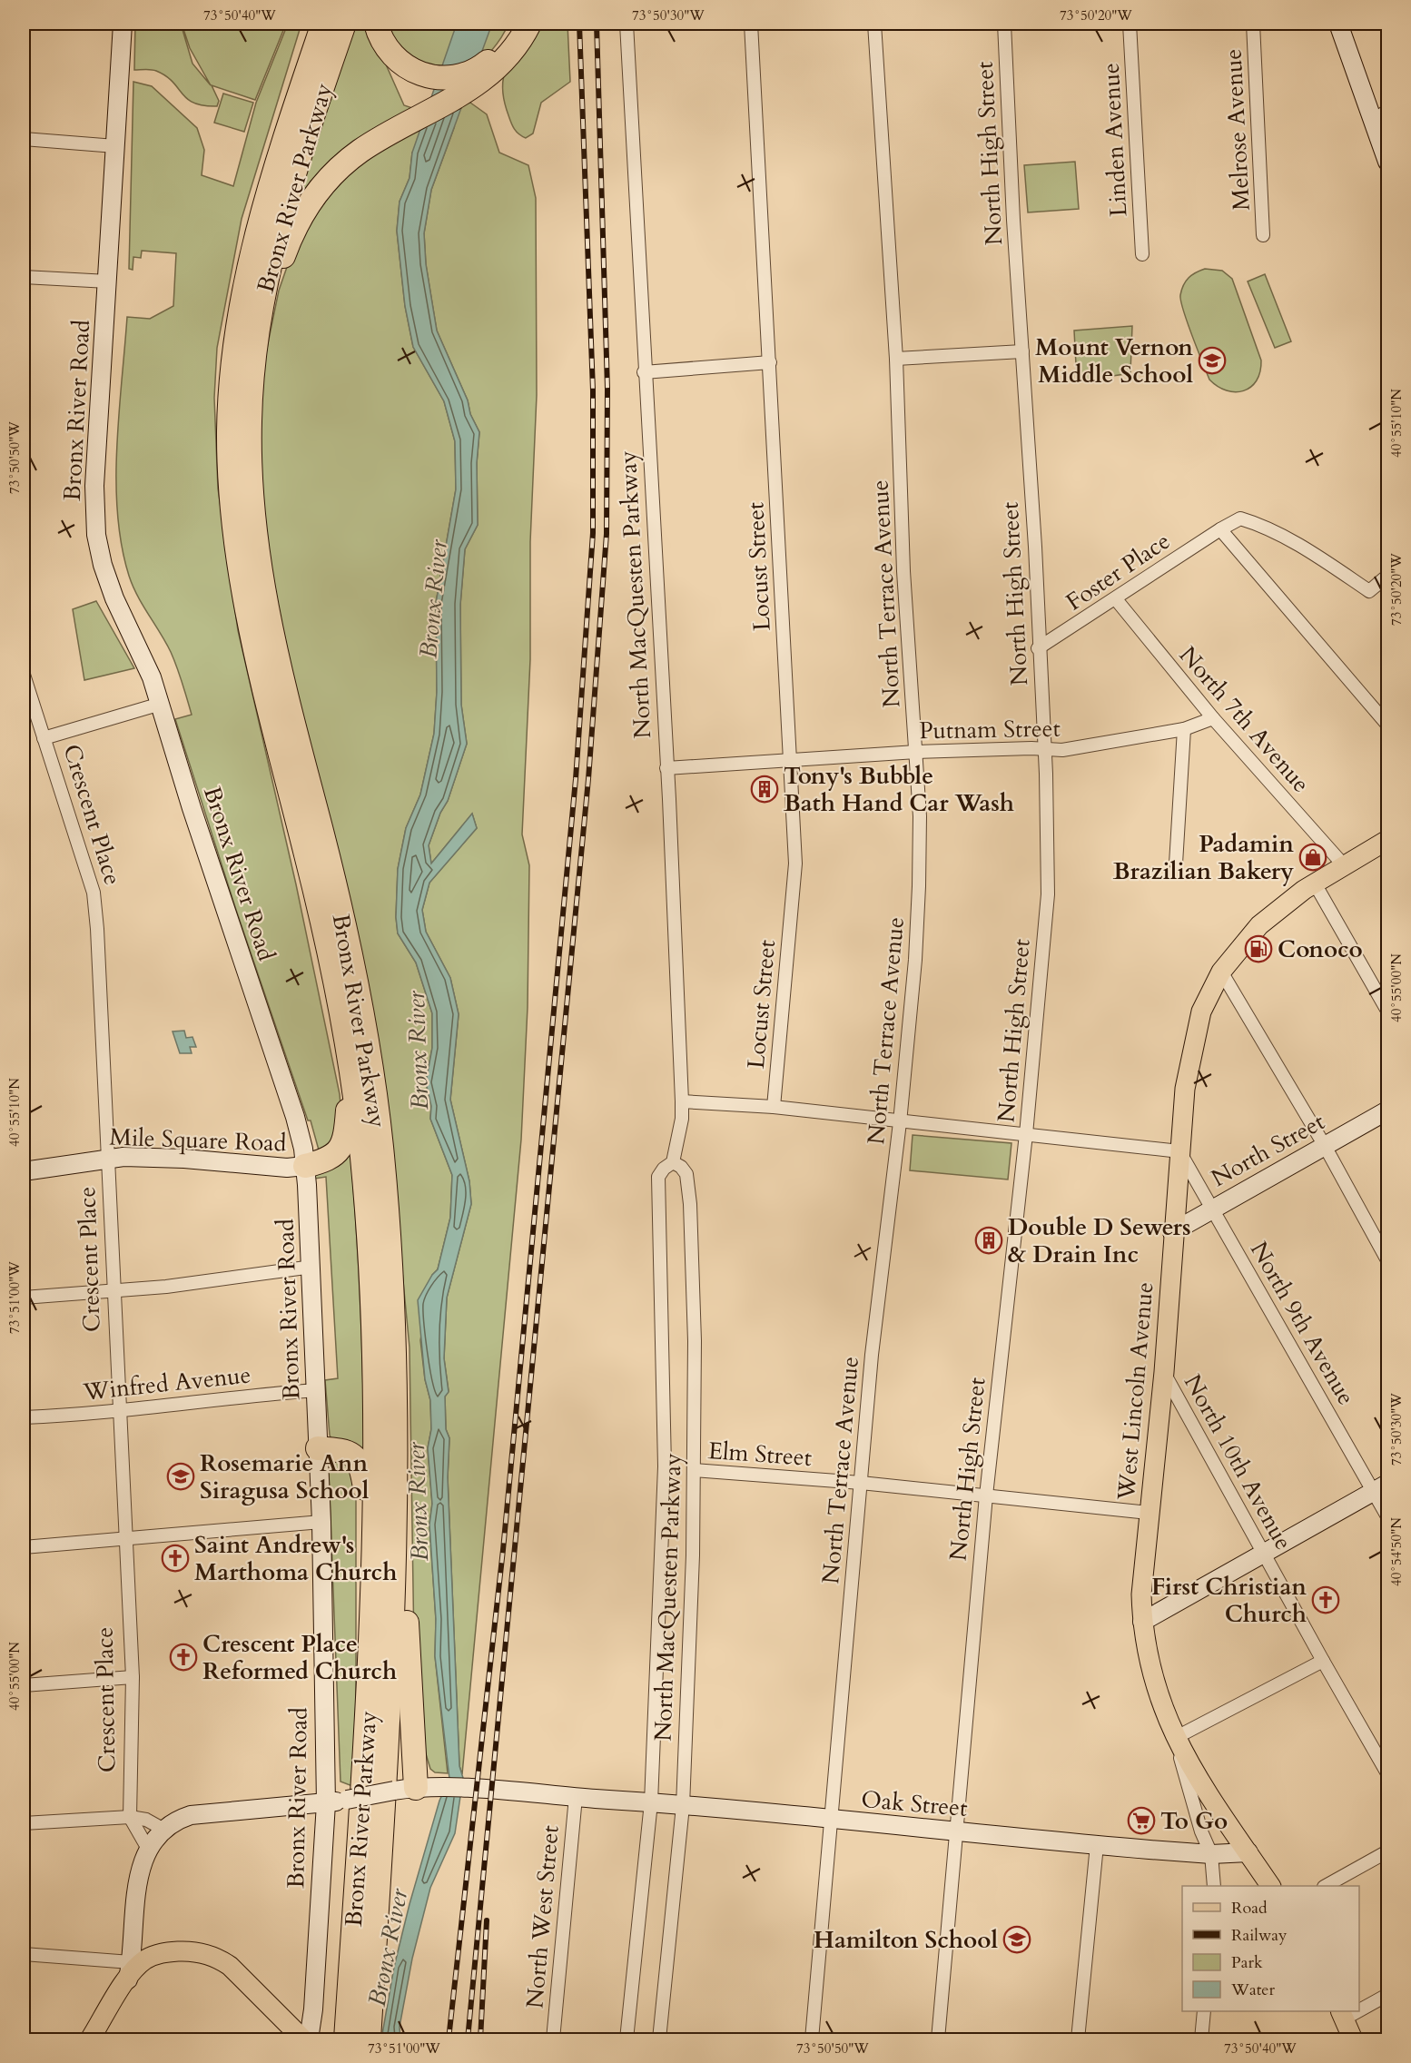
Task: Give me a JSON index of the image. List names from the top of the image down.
{
  "streets": {
    "highway": ["Bronx River Parkway"],
    "main road": ["West Lincoln Avenue"],
    "street": [
      "Melrose Avenue",
      "Linden Avenue",
      "North High Street",
      "Bronx River Road",
      "Locust Street",
      "Foster Place",
      "North Terrace Avenue",
      "North MacQuesten Parkway",
      "North 7th Avenue",
      "Putnam Street",
      "Crescent Place",
      "Mile Square Road",
      "North Street",
      "North 9th Avenue",
      "Winfred Avenue",
      "Elm Street",
      "North 10th Avenue",
      "Oak Street",
      "North West Street"
    ]
  },
  "crossings": [
    ["North High Street", "Foster Place"],
    ["North High Street", "Putnam Street"],
    ["North High Street", "Elm Street"],
    ["North High Street", "Oak Street"],
    ["Bronx River Road", "Mile Square Road"],
    ["Bronx River Road", "Winfred Avenue"],
    ["Bronx River Road", "Oak Street"],
    ["Locust Street", "Putnam Street"],
    ["Foster Place", "North 7th Avenue"],
    ["North Terrace Avenue", "Putnam Street"],
    ["North Terrace Avenue", "Elm Street"],
    ["North Terrace Avenue", "Oak Street"],
    ["North MacQuesten Parkway", "Putnam Street"],
    ["North MacQuesten Parkway", "Elm Street"],
    ["North MacQuesten Parkway", "Oak Street"],
    ["North 7th Avenue", "Putnam Street"],
    ["North 7th Avenue", "West Lincoln Avenue"],
    ["Crescent Place", "Mile Square Road"],
    ["Crescent Place", "Winfred Avenue"],
    ["North Street", "North 9th Avenue"],
    ["North Street", "West Lincoln Avenue"],
    ["North 9th Avenue", "West Lincoln Avenue"],
    ["West Lincoln Avenue", "Elm Street"],
    ["West Lincoln Avenue", "North 10th Avenue"],
    ["West Lincoln Avenue", "Oak Street"],
    ["Oak Street", "North West Street"]
  ],
  "water": ["Bronx River"],
  "places": {
    "school or university": ["Mount Vernon Middle School", "Rosemarie Ann Siragusa School", "Hamilton School"],
    "building": ["Tony's Bubble Bath Hand Car Wash", "Double D Sewers & Drain Inc"],
    "shop": ["Padamin Brazilian Bakery"],
    "fuel station": ["Conoco"],
    "church": ["Saint Andrew's Marthoma Church", "First Christian Church", "Crescent Place Reformed Church"],
    "supermarket": ["To Go"]
  },
  "legend": [
    "Road",
    "Railway",
    "Park",
    "Water"
  ],
  "coordinates": [
    "73°50'40\"W",
    "73°50'30\"W",
    "73°50'20\"W",
    "40°55'10\"N",
    "73°50'50\"W",
    "40°55'00\"N",
    "73°51'00\"W",
    "40°54'50\"N"
  ]
}
